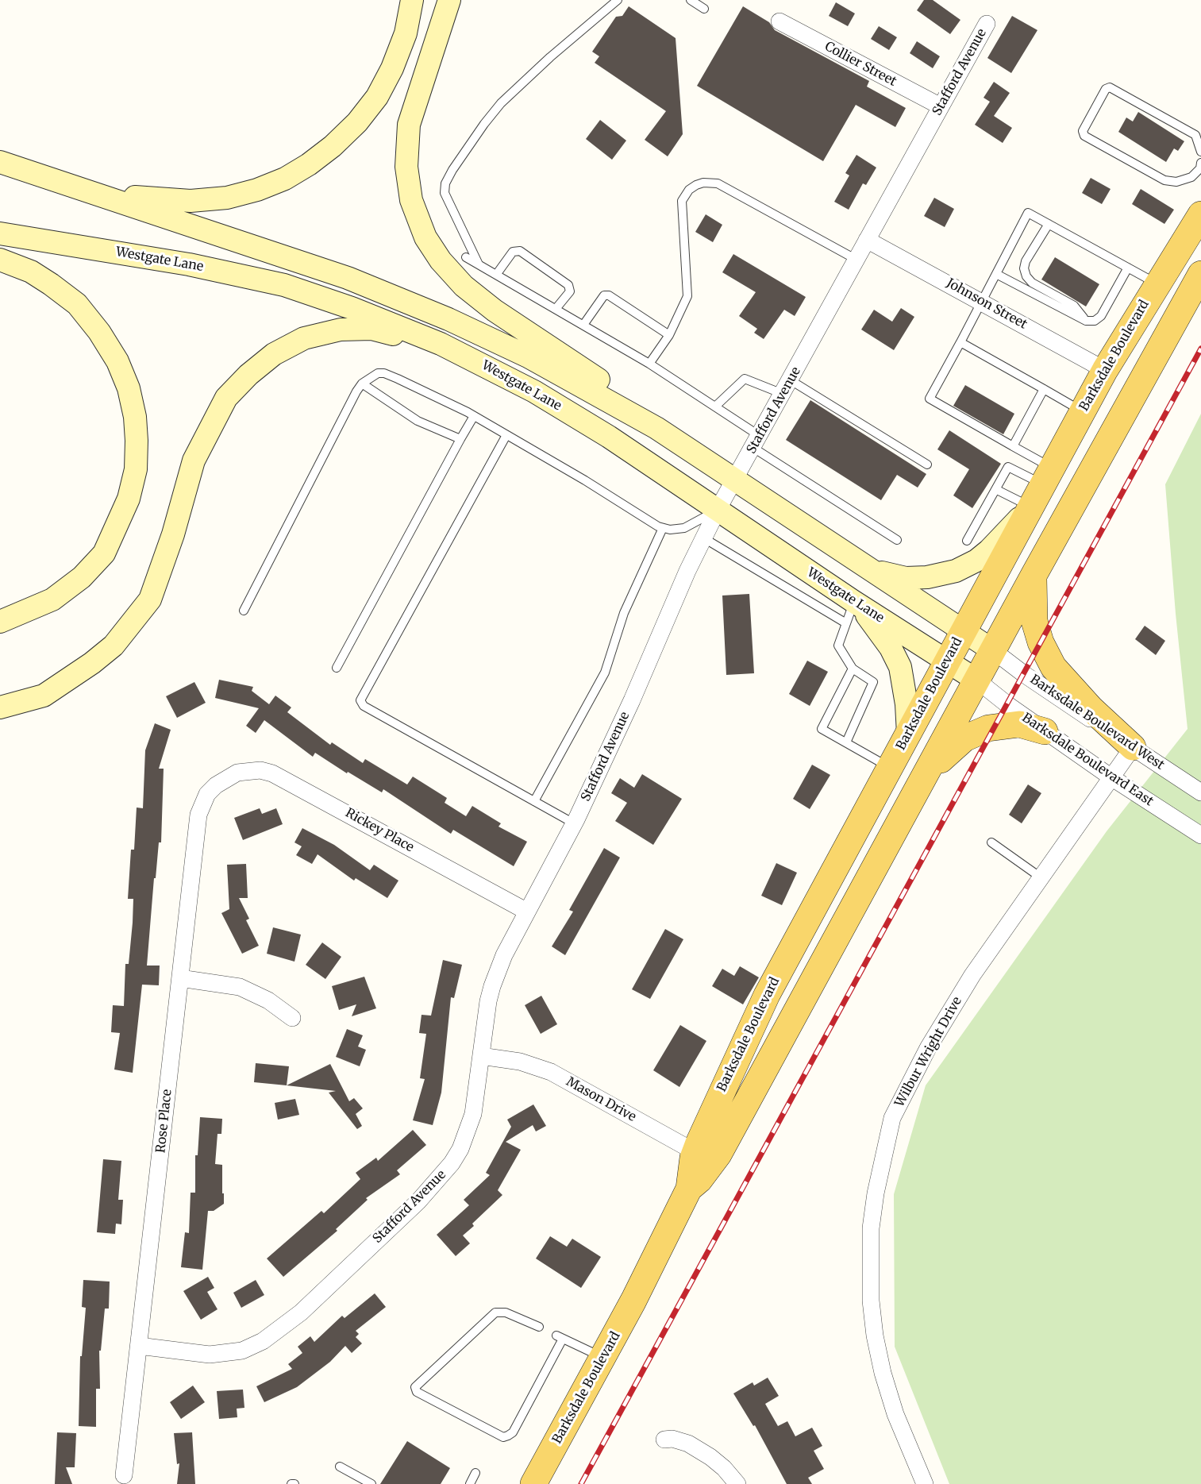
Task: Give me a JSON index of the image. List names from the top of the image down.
{
  "streets": {
    "main road": ["Westgate Lane", "Barksdale Boulevard"],
    "street": [
      "Collier Street",
      "Stafford Avenue",
      "Johnson Street",
      "Barksdale Boulevard West",
      "Barksdale Boulevard East",
      "Rickey Place",
      "Wilbur Wright Drive",
      "Mason Drive",
      "Rose Place"
    ]
  },
  "crossings": [
    ["Collier Street", "Stafford Avenue"],
    ["Stafford Avenue", "Westgate Lane"],
    ["Stafford Avenue", "Johnson Street"],
    ["Stafford Avenue", "Rickey Place"],
    ["Stafford Avenue", "Mason Drive"],
    ["Stafford Avenue", "Rose Place"],
    ["Westgate Lane", "Barksdale Boulevard"],
    ["Westgate Lane", "Barksdale Boulevard West"],
    ["Westgate Lane", "Barksdale Boulevard East"],
    ["Johnson Street", "Barksdale Boulevard"],
    ["Barksdale Boulevard", "Barksdale Boulevard West"],
    ["Barksdale Boulevard", "Barksdale Boulevard East"],
    ["Barksdale Boulevard", "Mason Drive"],
    ["Barksdale Boulevard West", "Wilbur Wright Drive"],
    ["Barksdale Boulevard East", "Wilbur Wright Drive"],
    ["Rickey Place", "Rose Place"]
  ]
}
